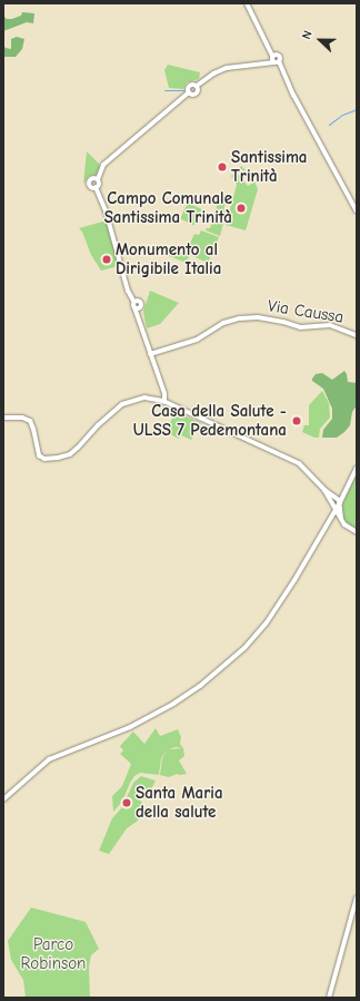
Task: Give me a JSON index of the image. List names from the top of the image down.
{
  "streets": {
    "street": ["Via Caussa"]
  },
  "parks": ["Parco Robinson"],
  "places": [
    "Santissima Trinità",
    "Campo Comunale Santissima Trinità",
    "Monumento al Dirigibile Italia",
    "Casa della Salute - ULSS 7 Pedemontana",
    "Santa Maria della salute"
  ],
  "north": "left"
}
